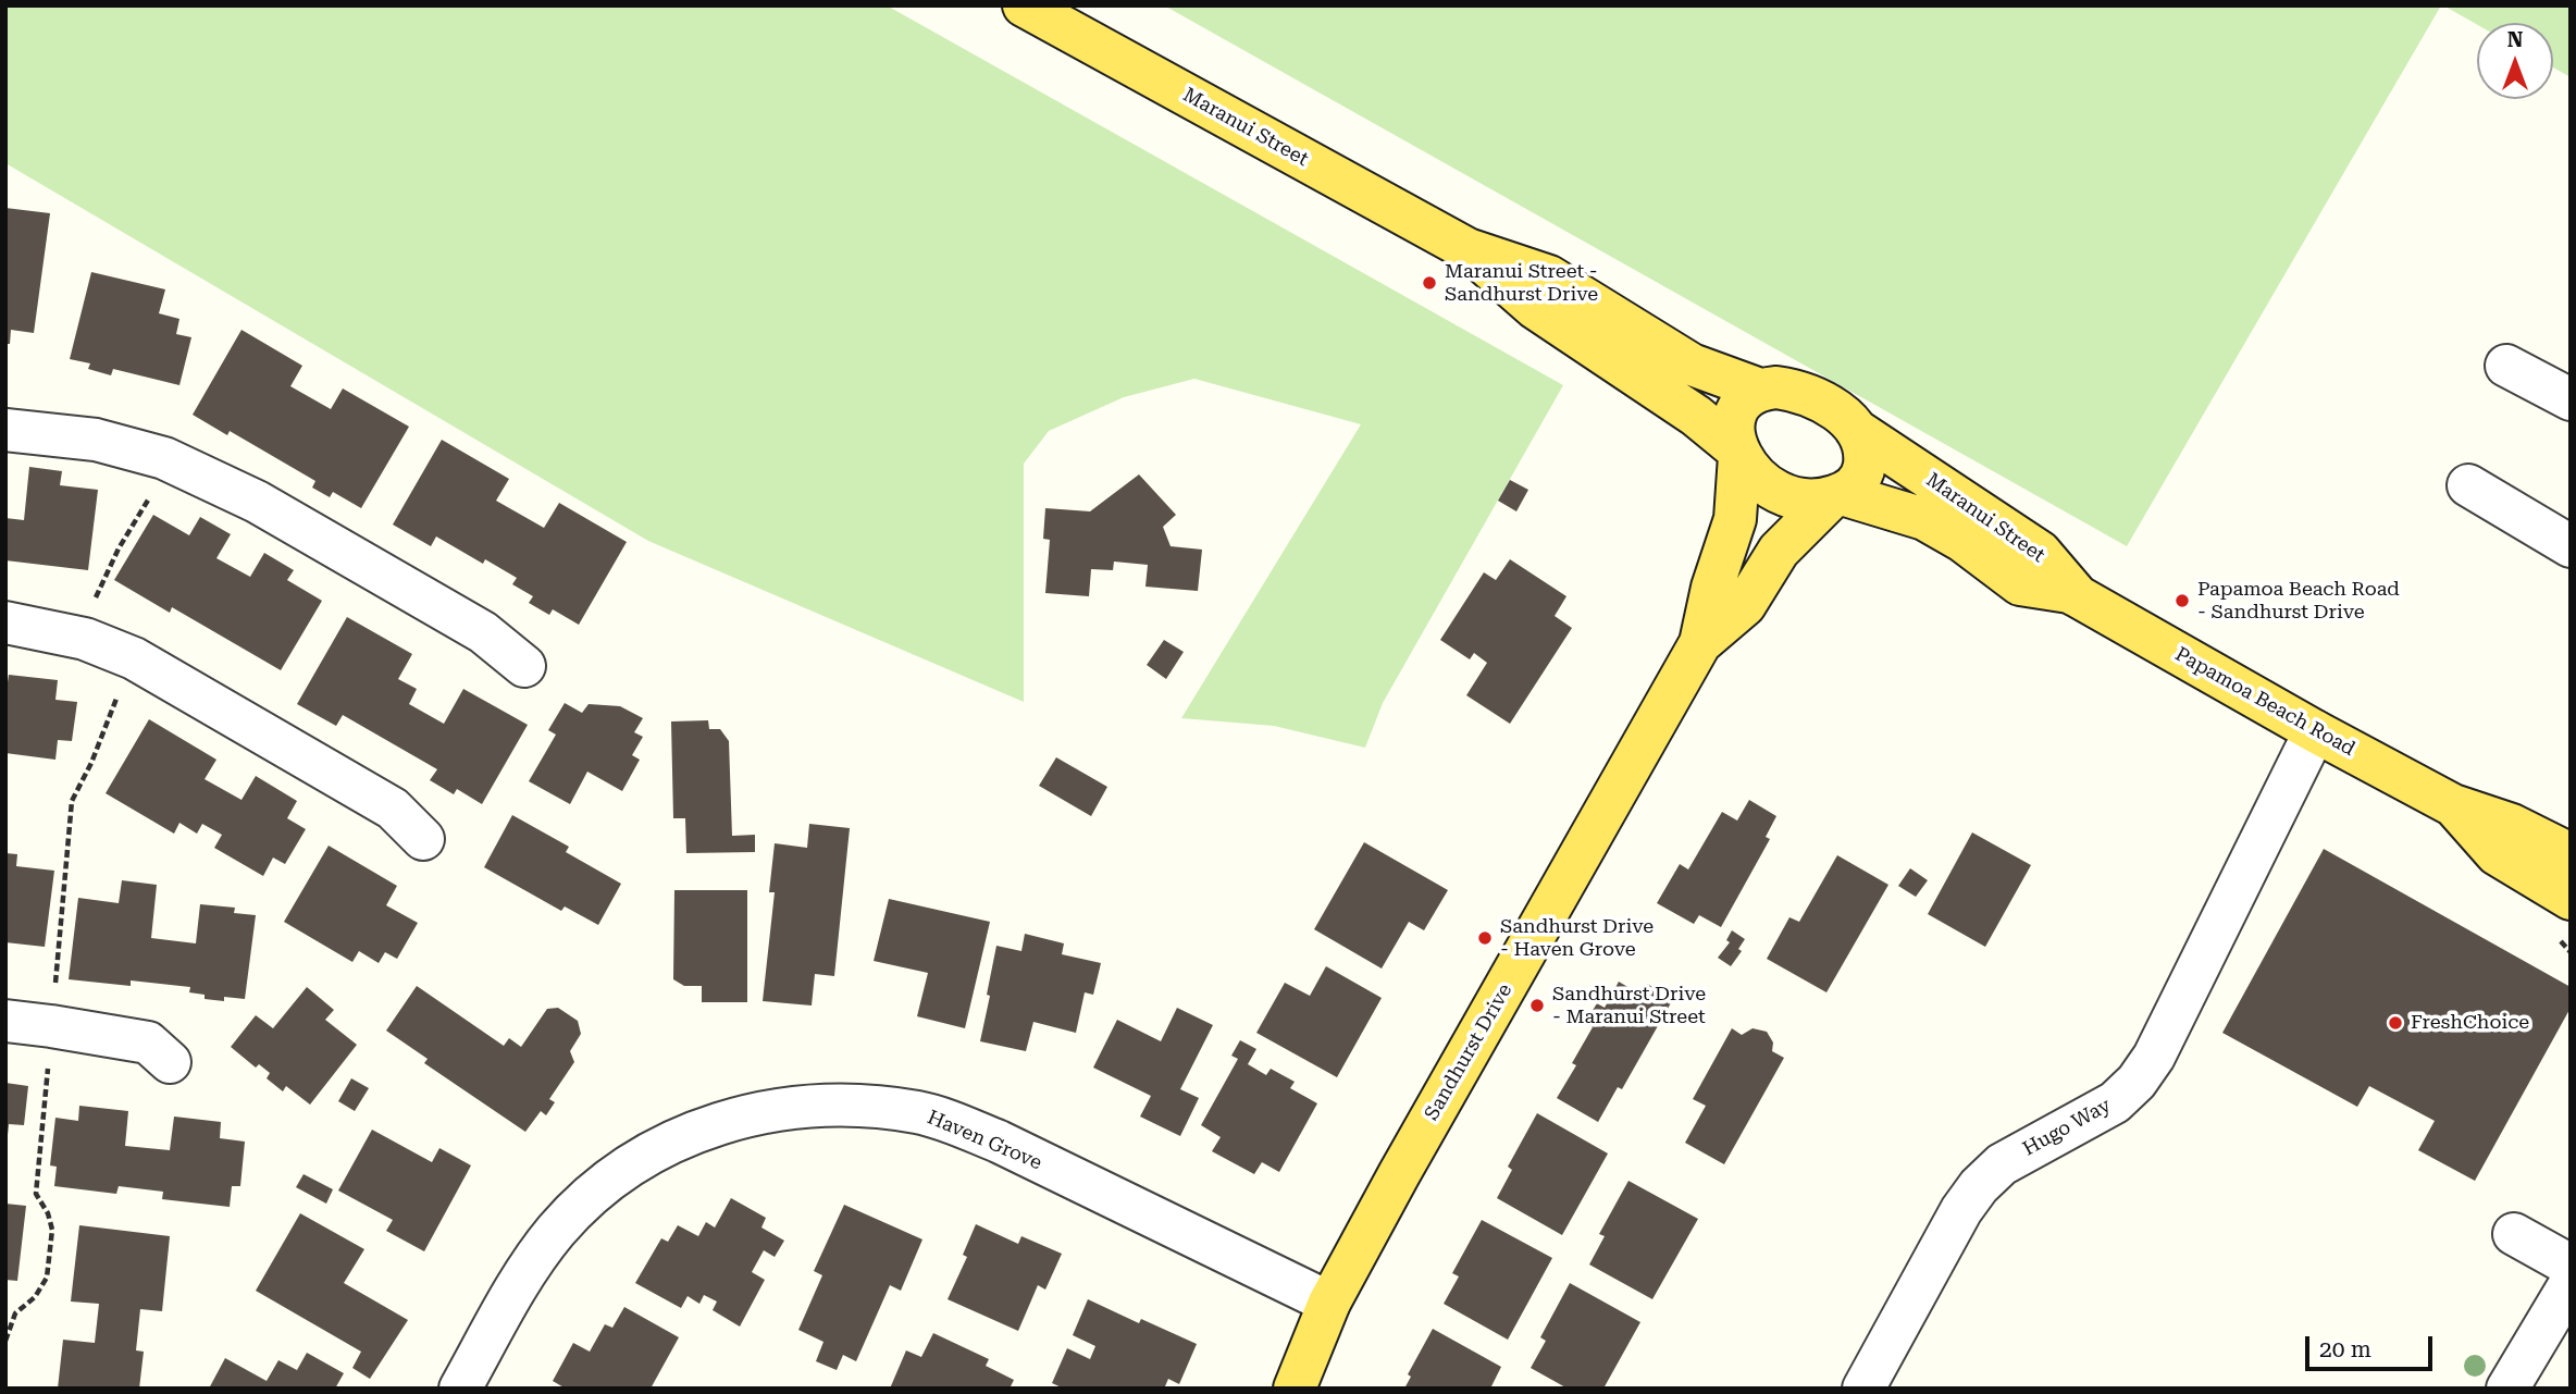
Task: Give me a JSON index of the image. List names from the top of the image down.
{
  "streets": {
    "main road": ["Maranui Street", "Papamoa Beach Road", "Sandhurst Drive"],
    "street": ["Hugo Way", "Haven Grove"]
  },
  "crossings": [
    ["Maranui Street", "Papamoa Beach Road"],
    ["Maranui Street", "Sandhurst Drive"],
    ["Papamoa Beach Road", "Hugo Way"],
    ["Sandhurst Drive", "Haven Grove"]
  ],
  "places": [
    "Maranui Street - Sandhurst Drive",
    "Papamoa Beach Road - Sandhurst Drive",
    "Sandhurst Drive - Haven Grove",
    "Sandhurst Drive - Maranui Street",
    "FreshChoice"
  ],
  "scale_bar": "20 m",
  "north": "top"
}
